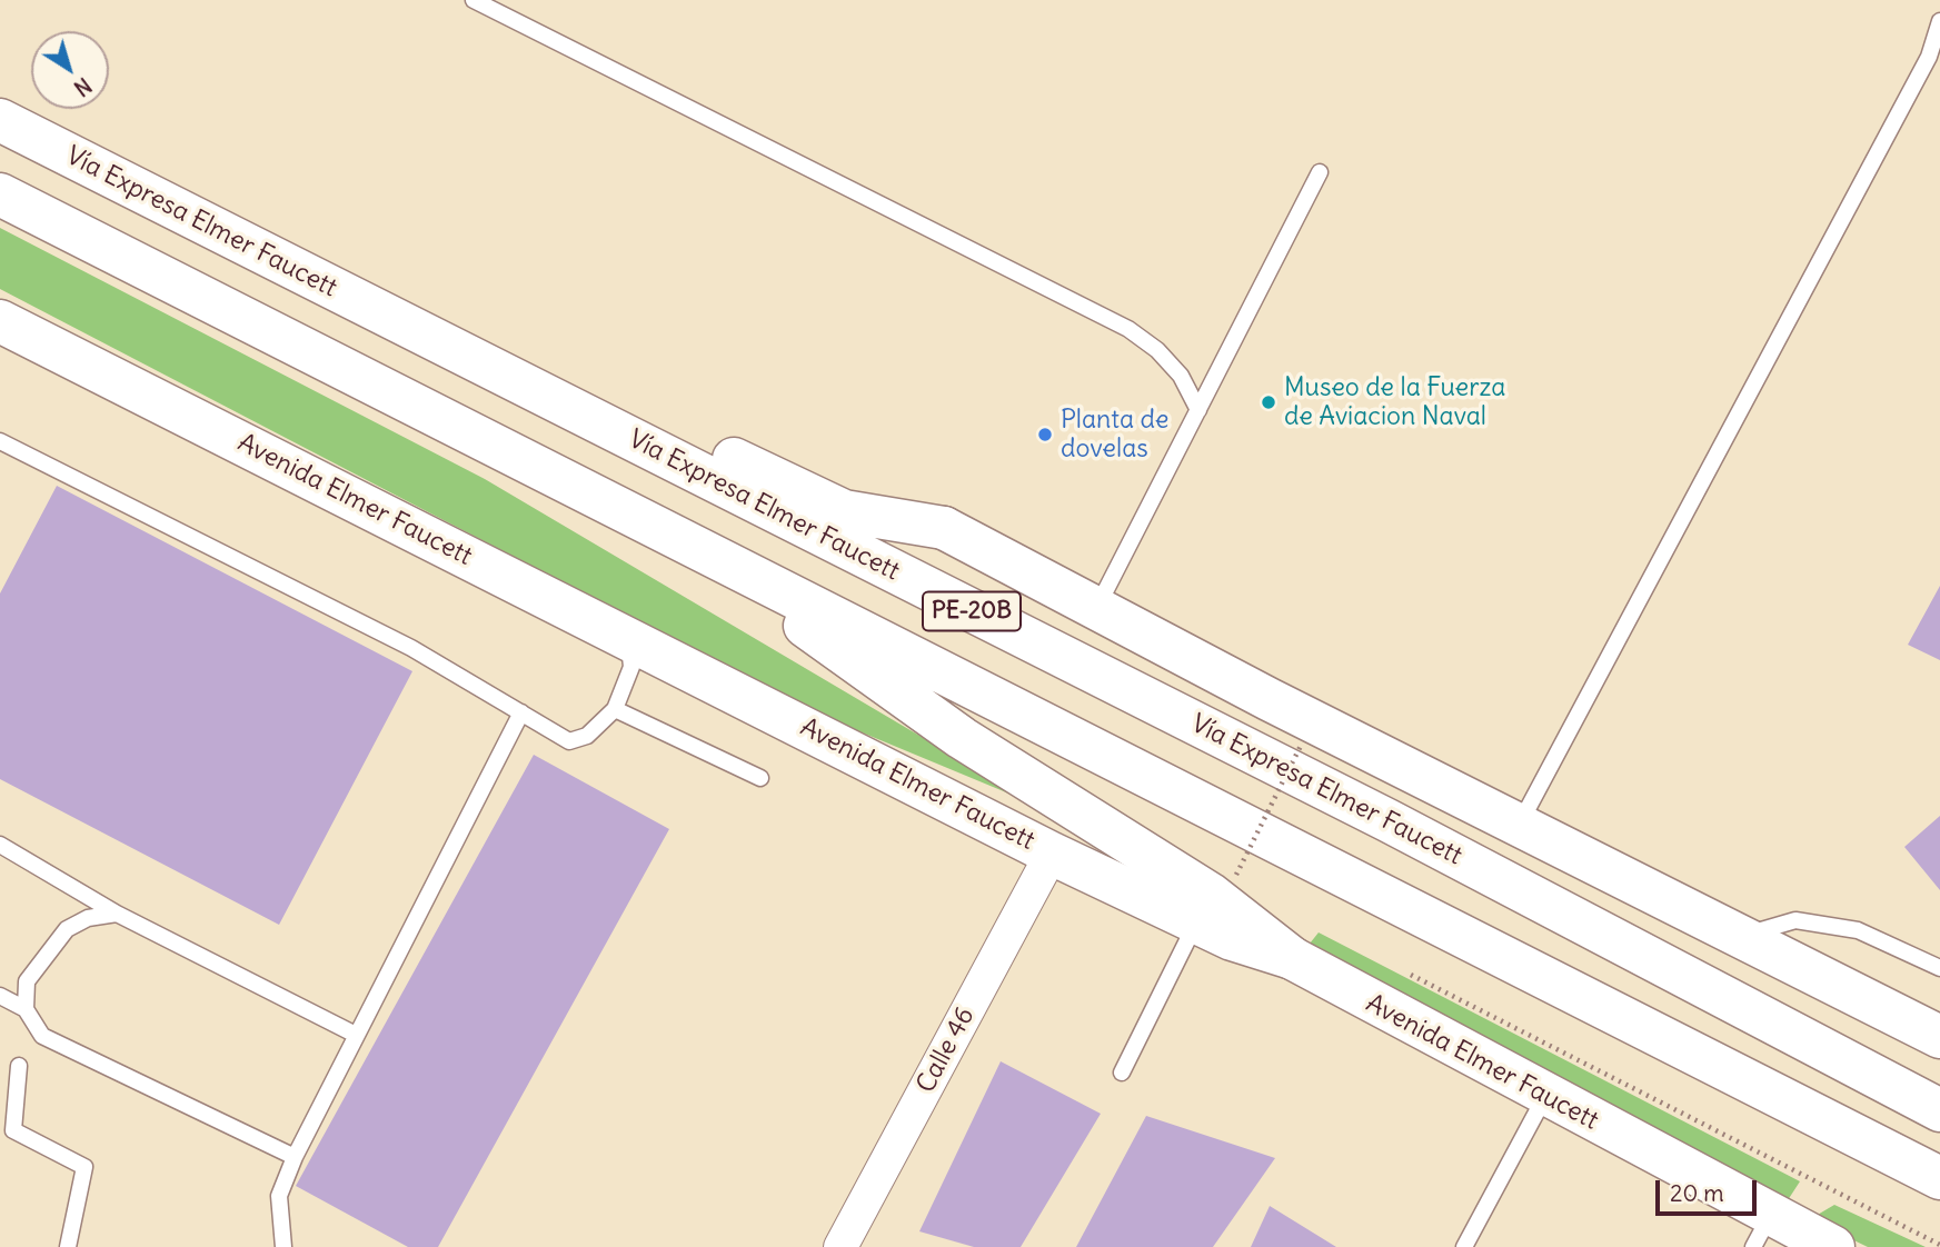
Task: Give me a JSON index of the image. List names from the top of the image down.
{
  "streets": {
    "main road": ["Vía Expresa Elmer Faucett", "Avenida Elmer Faucett", "PE-20B"],
    "street": ["Calle 46"]
  },
  "crossings": [
    ["Avenida Elmer Faucett", "Calle 46"]
  ],
  "places": ["Museo de la Fuerza de Aviacion Naval", "Planta de dovelas"],
  "scale_bar": "20 m",
  "north": "bottom right"
}
